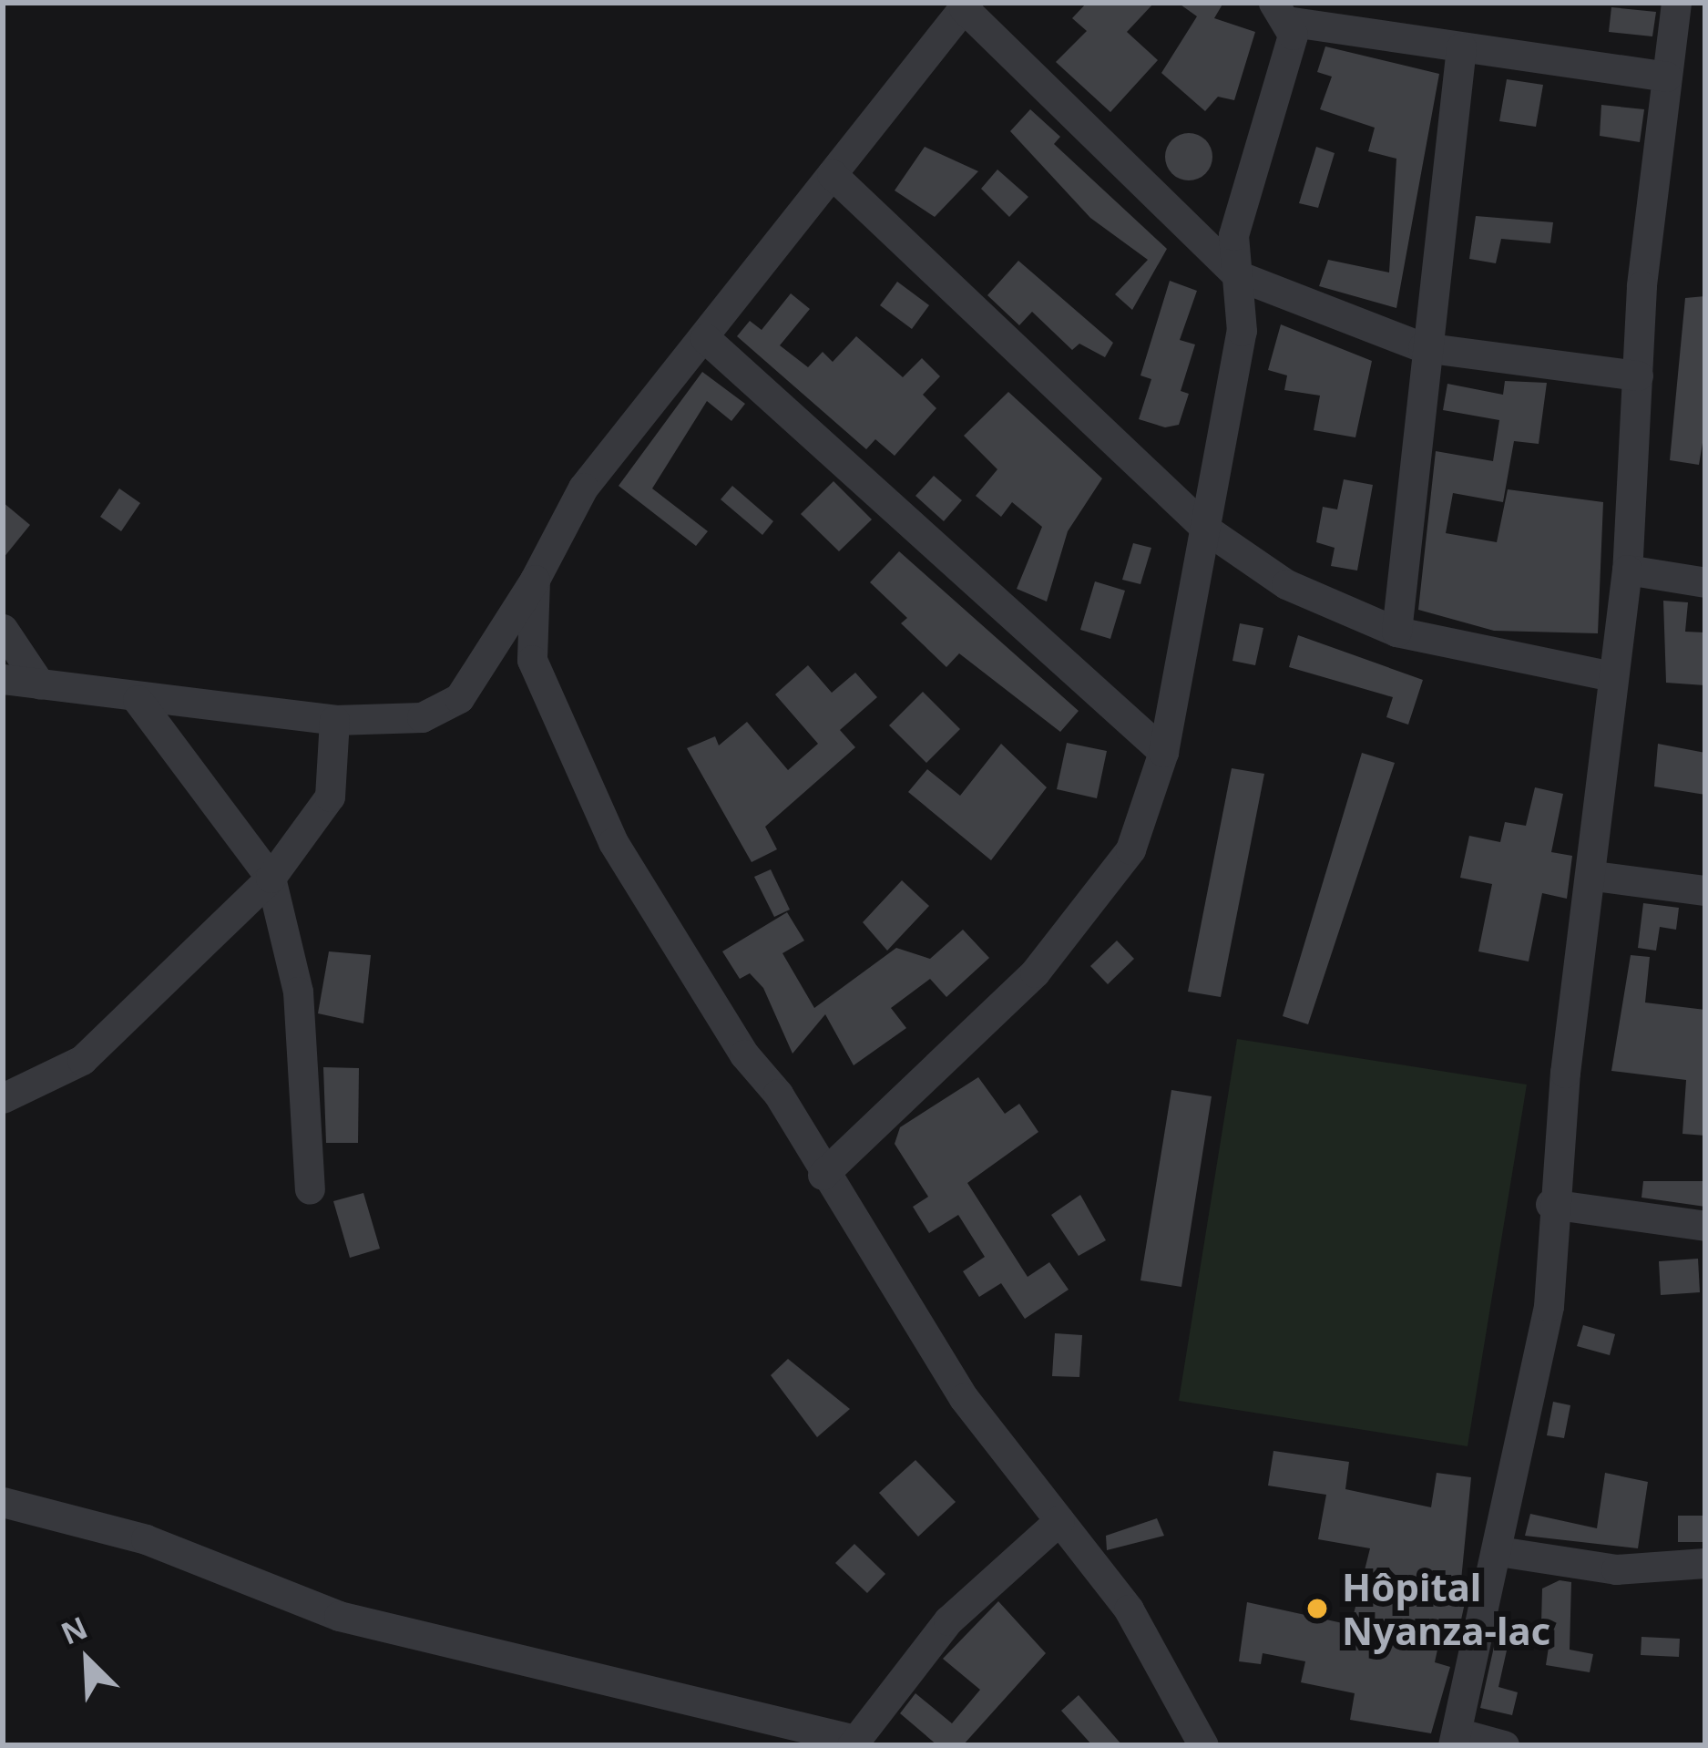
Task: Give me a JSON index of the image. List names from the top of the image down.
{
  "places": ["Hôpital Nyanza-lac"],
  "north": "top left"
}
